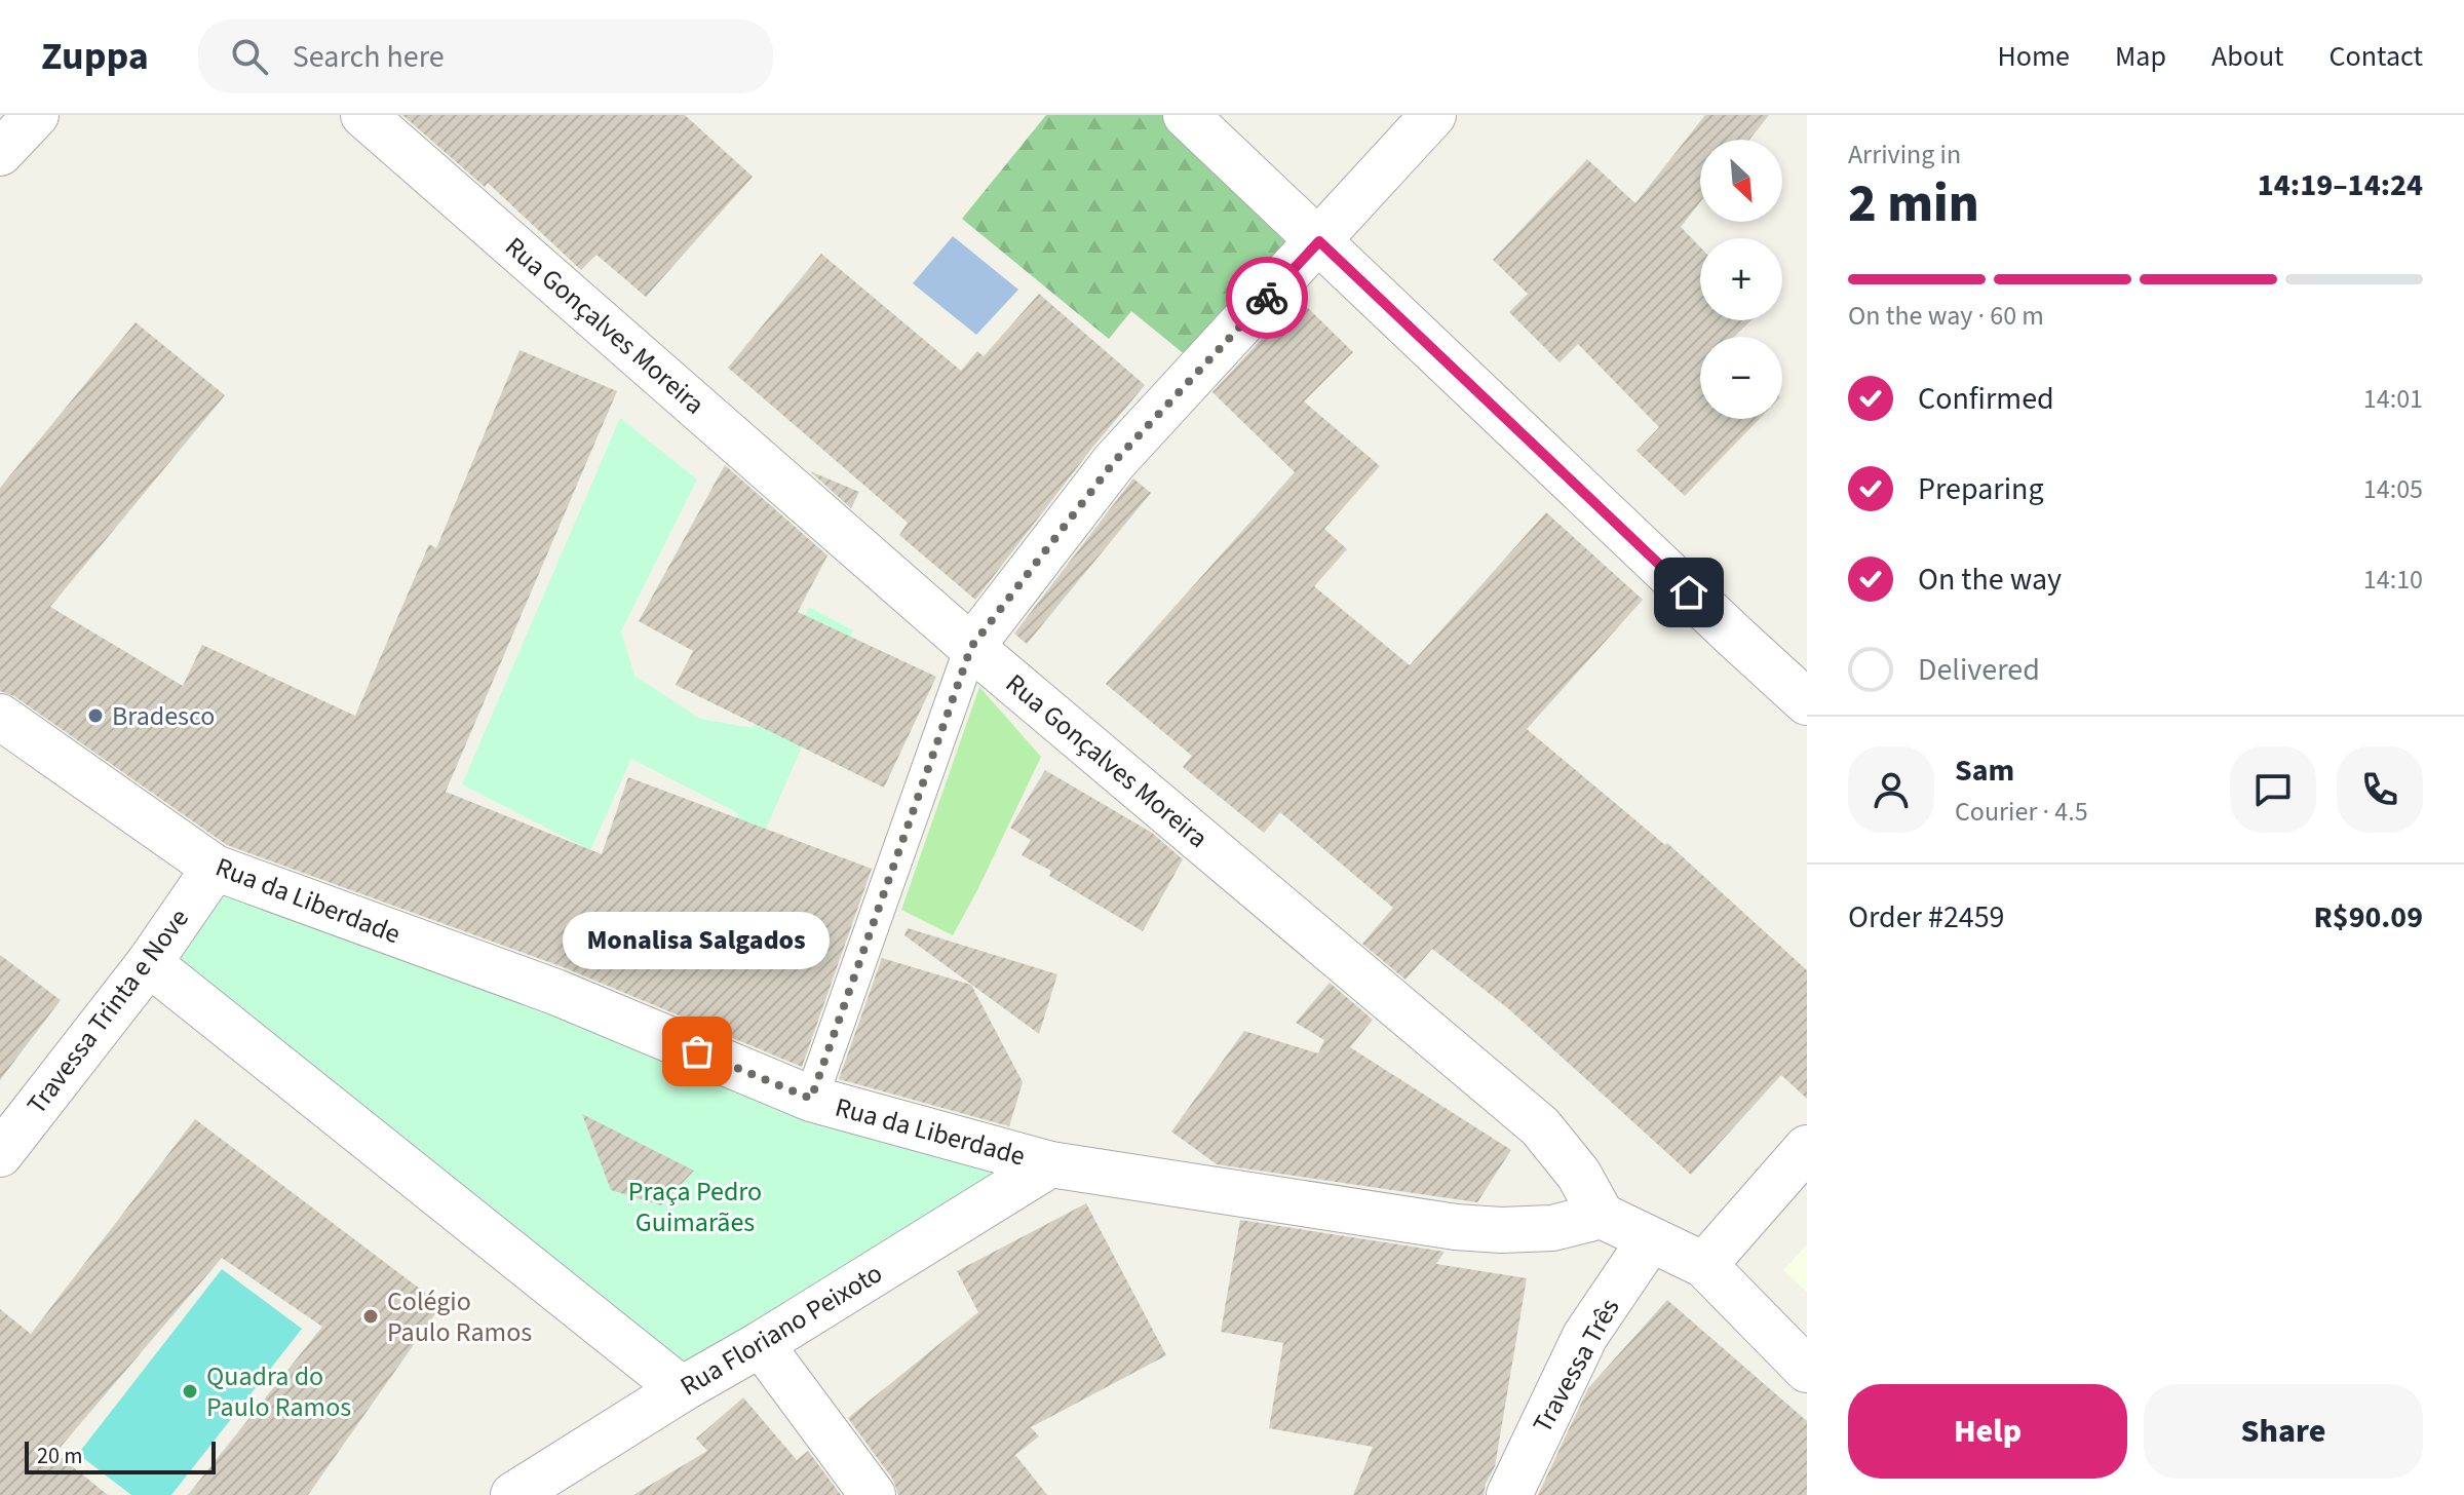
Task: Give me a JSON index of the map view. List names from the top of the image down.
{
  "streets": {
    "street": [
      "Rua Gonçalves Moreira",
      "Rua da Liberdade",
      "Travessa Trinta e Nove",
      "Rua Floriano Peixoto",
      "Travessa Três"
    ]
  },
  "crossings": [
    ["Rua Gonçalves Moreira", "Rua da Liberdade"],
    ["Rua da Liberdade", "Travessa Trinta e Nove"],
    ["Rua da Liberdade", "Rua Floriano Peixoto"]
  ],
  "parks": ["Praça Pedro Guimarães"],
  "places": [
    "Bradesco",
    "Monalisa Salgados",
    "Colégio Paulo Ramos",
    "Quadra do Paulo Ramos"
  ],
  "scale_bar": "20 m",
  "north": "bottom right",
  "page": {
    "header": "Zuppa",
    "search": "Search here",
    "nav": [
      "Home",
      "Map",
      "About",
      "Contact"
    ],
    "heading": ["2 min", "Arriving in", "14:19–14:24"],
    "panel": [
      "Sam",
      "Courier · 4.5",
      "Order #2459",
      "R$90.09"
    ],
    "map_buttons": ["+", "−"],
    "bar": "On the way · 60 m",
    "list": [
      ["Confirmed", "14:01"],
      ["Preparing", "14:05"],
      ["On the way", "14:10"],
      "Delivered"
    ],
    "bubble": "Monalisa Salgados",
    "buttons": ["Help", "Share"],
    "scale": "20 m"
  }
}
